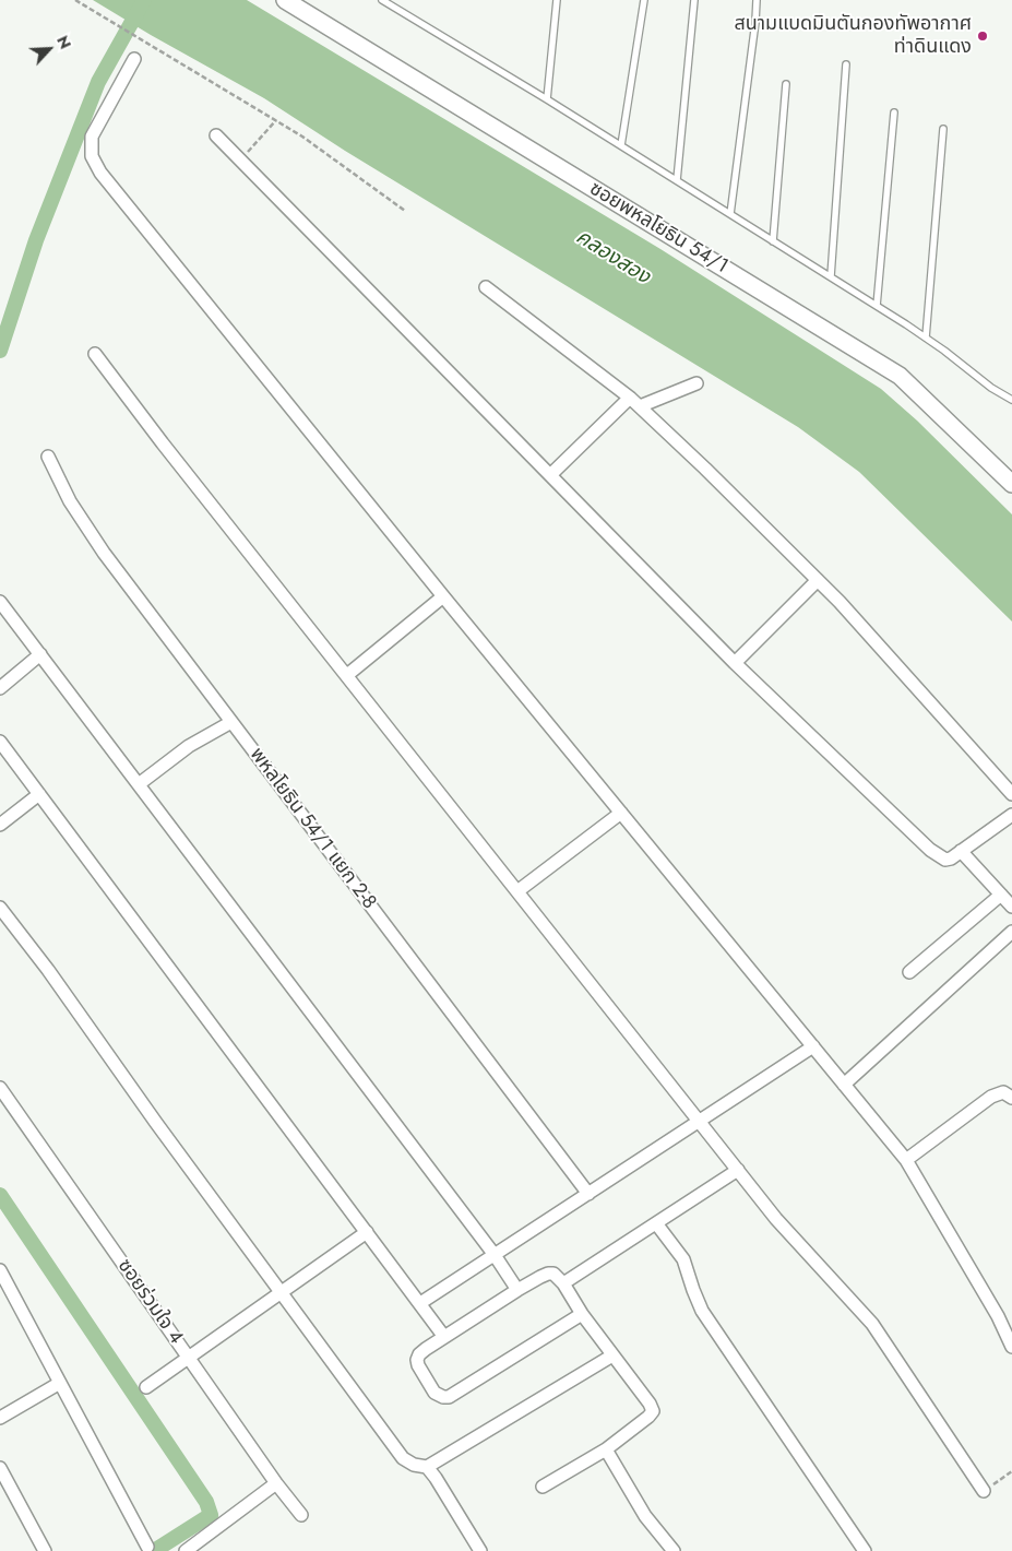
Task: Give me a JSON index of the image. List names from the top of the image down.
{
  "streets": {
    "street": ["ซอยพหลโยธิน 54/1", "พหลโยธิน 54/1 แยก 2-8", "ซอยร่วมใจ 4"]
  },
  "water": ["คลองสอง"],
  "places": ["สนามแบดมินตันกองทัพอากาศ ท่าดินแดง"],
  "north": "top right"
}
